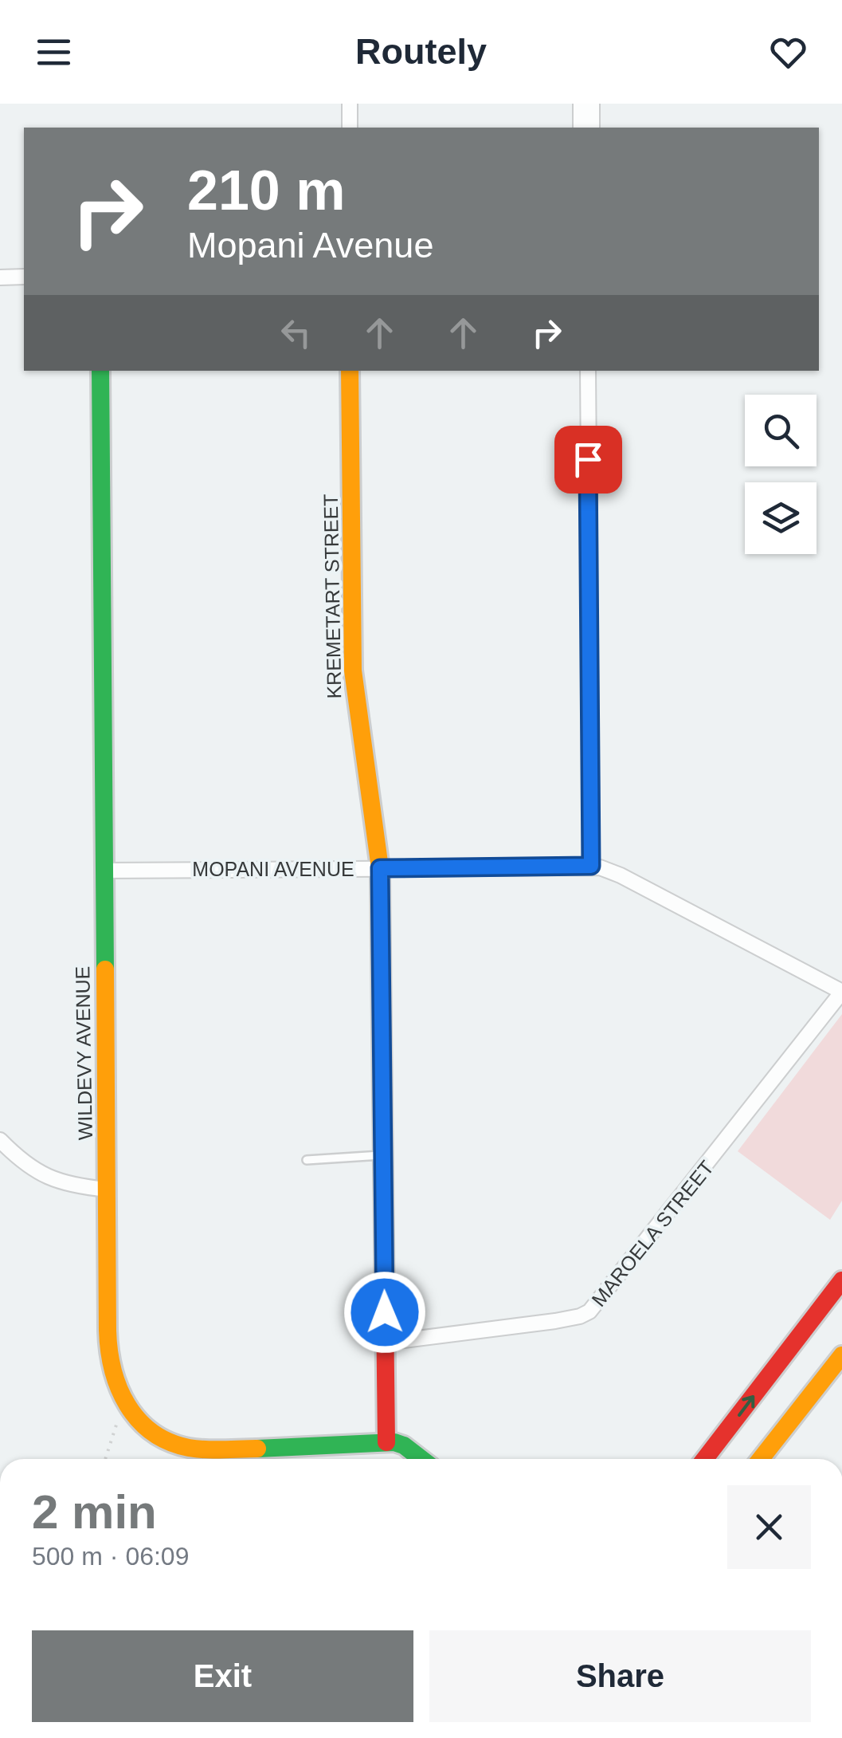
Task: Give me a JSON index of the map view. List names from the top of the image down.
{
  "streets": {
    "main road": ["KREMETART STREET", "WILDEVY AVENUE"],
    "street": ["MOPANI AVENUE", "MAROELA STREET"]
  },
  "crossings": [
    ["KREMETART STREET", "MOPANI AVENUE"],
    ["KREMETART STREET", "WILDEVY AVENUE"],
    ["KREMETART STREET", "MAROELA STREET"],
    ["MOPANI AVENUE", "WILDEVY AVENUE"],
    ["MOPANI AVENUE", "MAROELA STREET"]
  ],
  "page": {
    "header": "Routely",
    "turn": ["210 m", "Mopani Avenue"],
    "heading": ["2 min", "500 m · 06:09"],
    "buttons": ["Exit", "Share"]
  }
}
